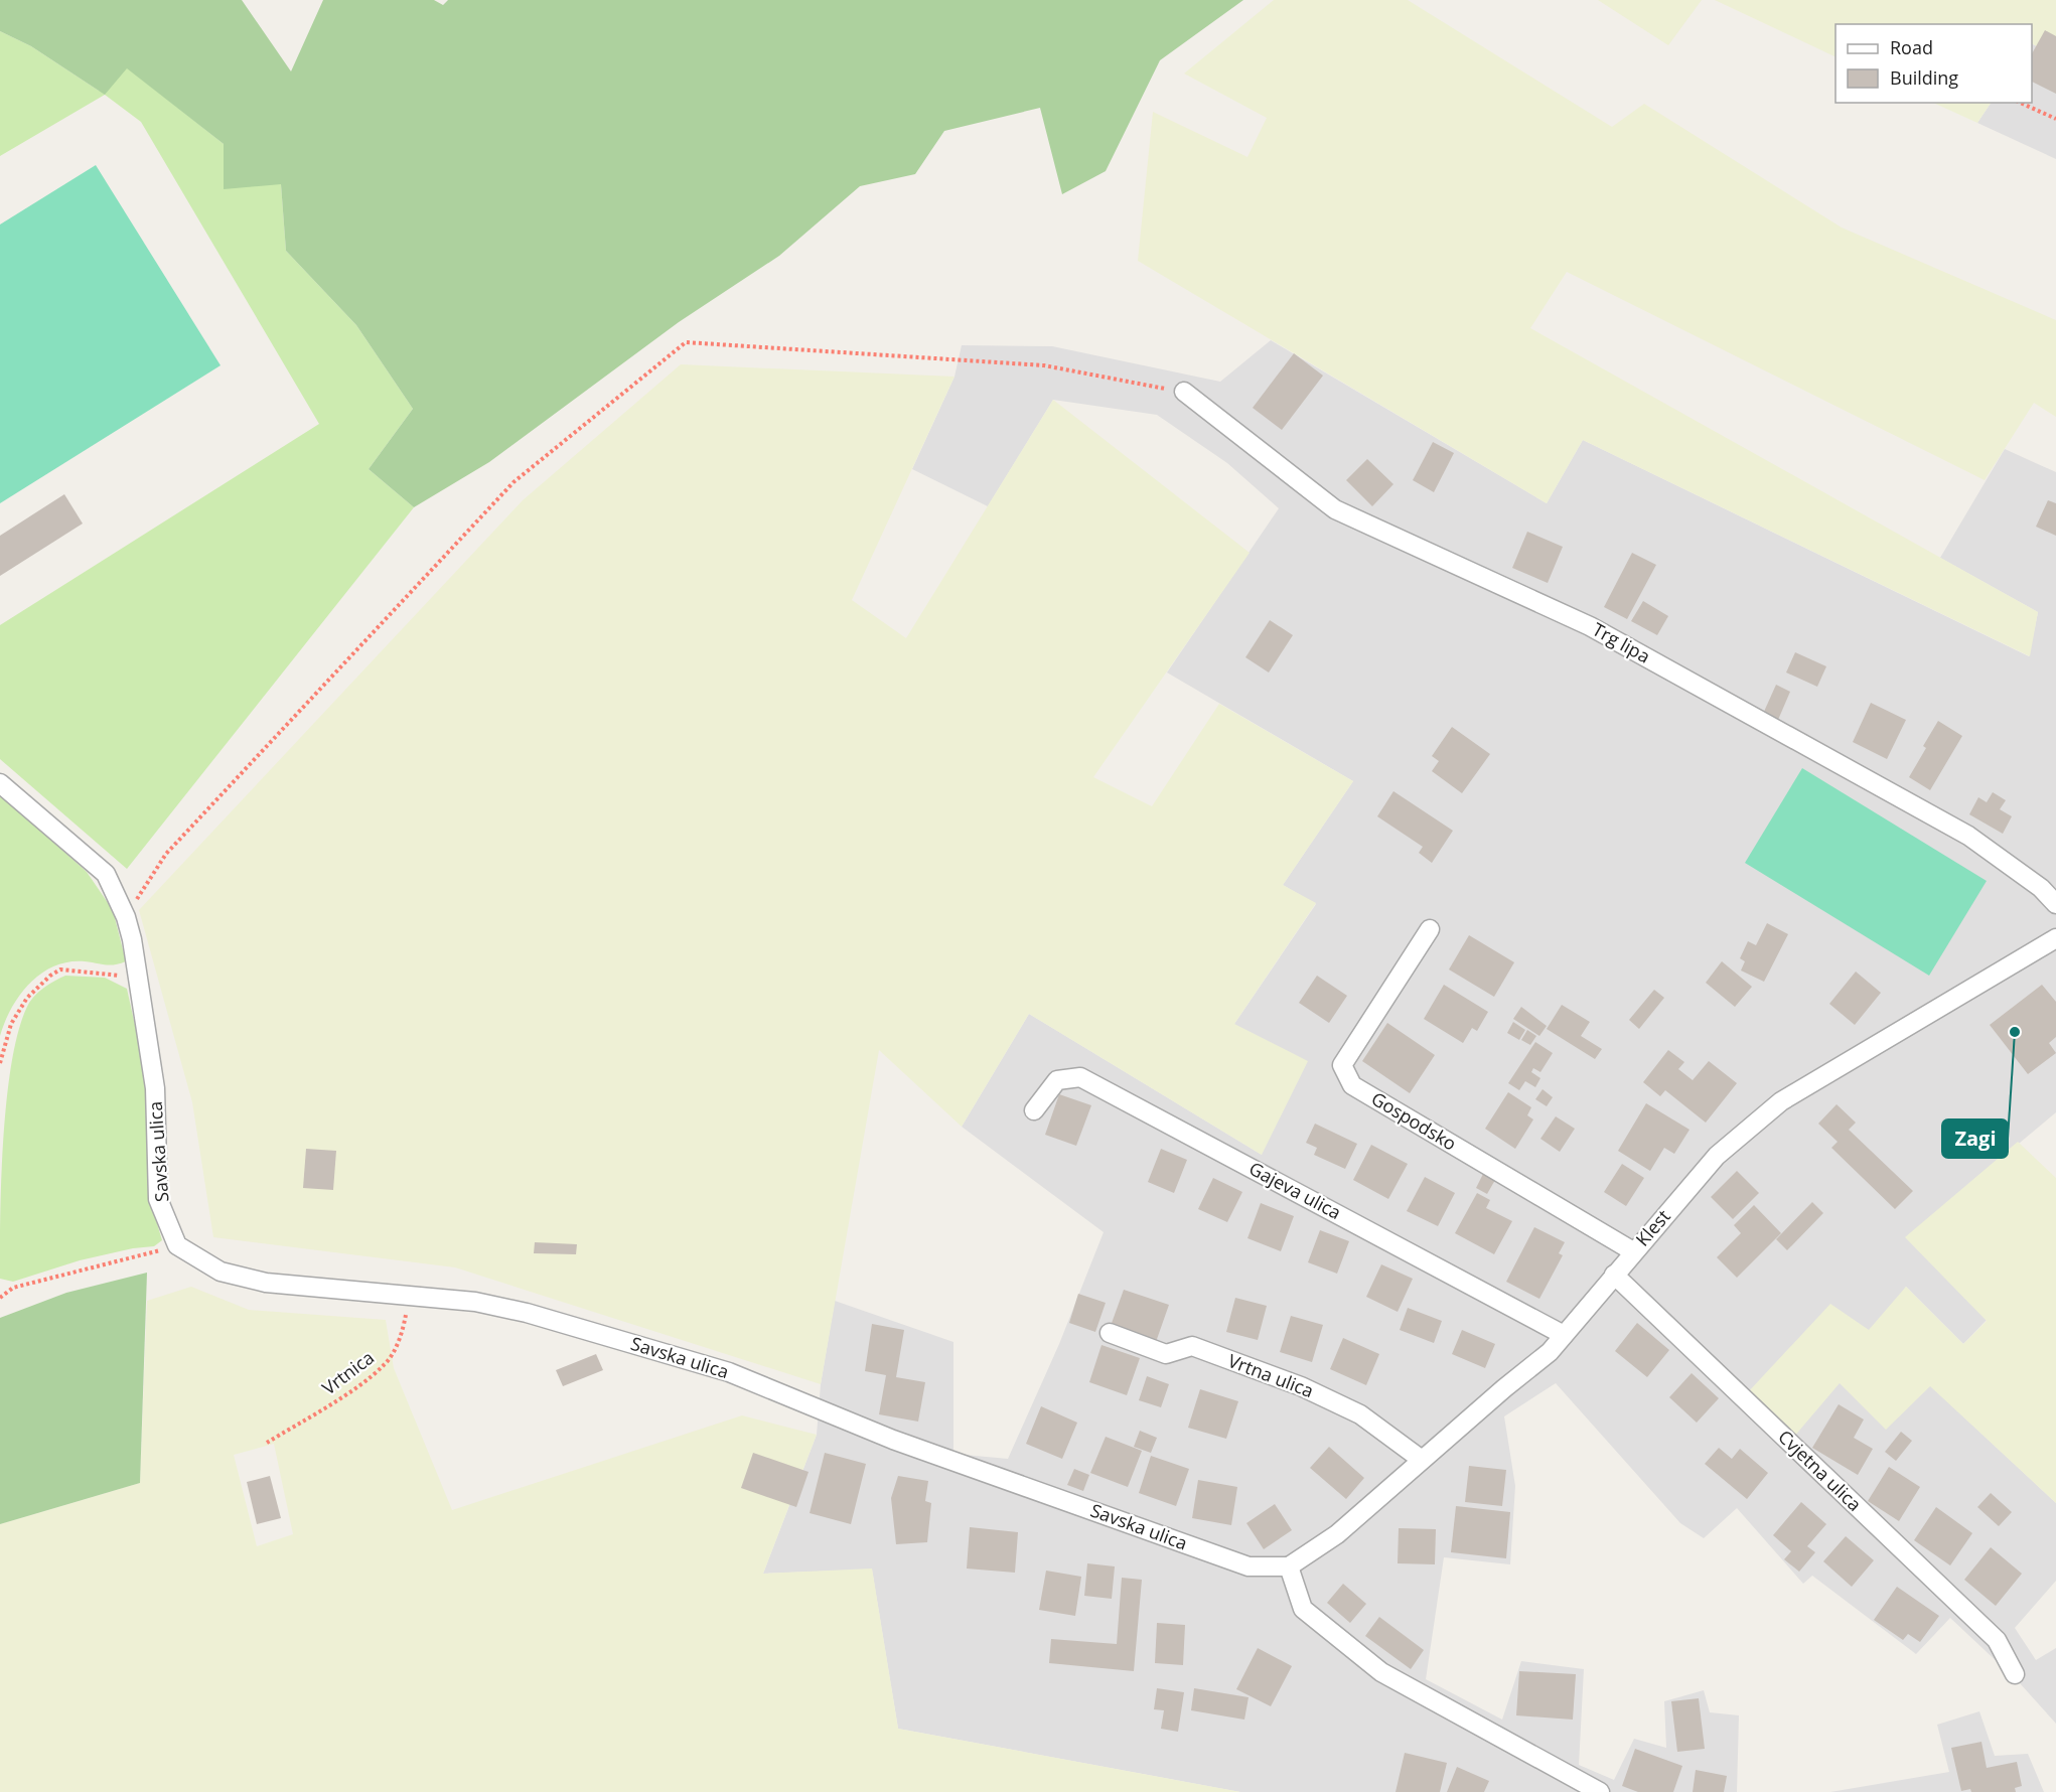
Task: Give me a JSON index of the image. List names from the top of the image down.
{
  "streets": {
    "street": [
      "Trg lipa",
      "Gospodsko",
      "Savska ulica",
      "Gajeva ulica",
      "Klest",
      "Vrtna ulica",
      "Cvjetna ulica"
    ],
    "path": ["Vrtnica"]
  },
  "crossings": [
    ["Gospodsko", "Klest"],
    ["Savska ulica", "Klest"],
    ["Savska ulica", "Vrtnica"],
    ["Gajeva ulica", "Klest"],
    ["Klest", "Vrtna ulica"],
    ["Klest", "Cvjetna ulica"]
  ],
  "places": ["Zagi"],
  "legend": ["Road", "Building"]
}
